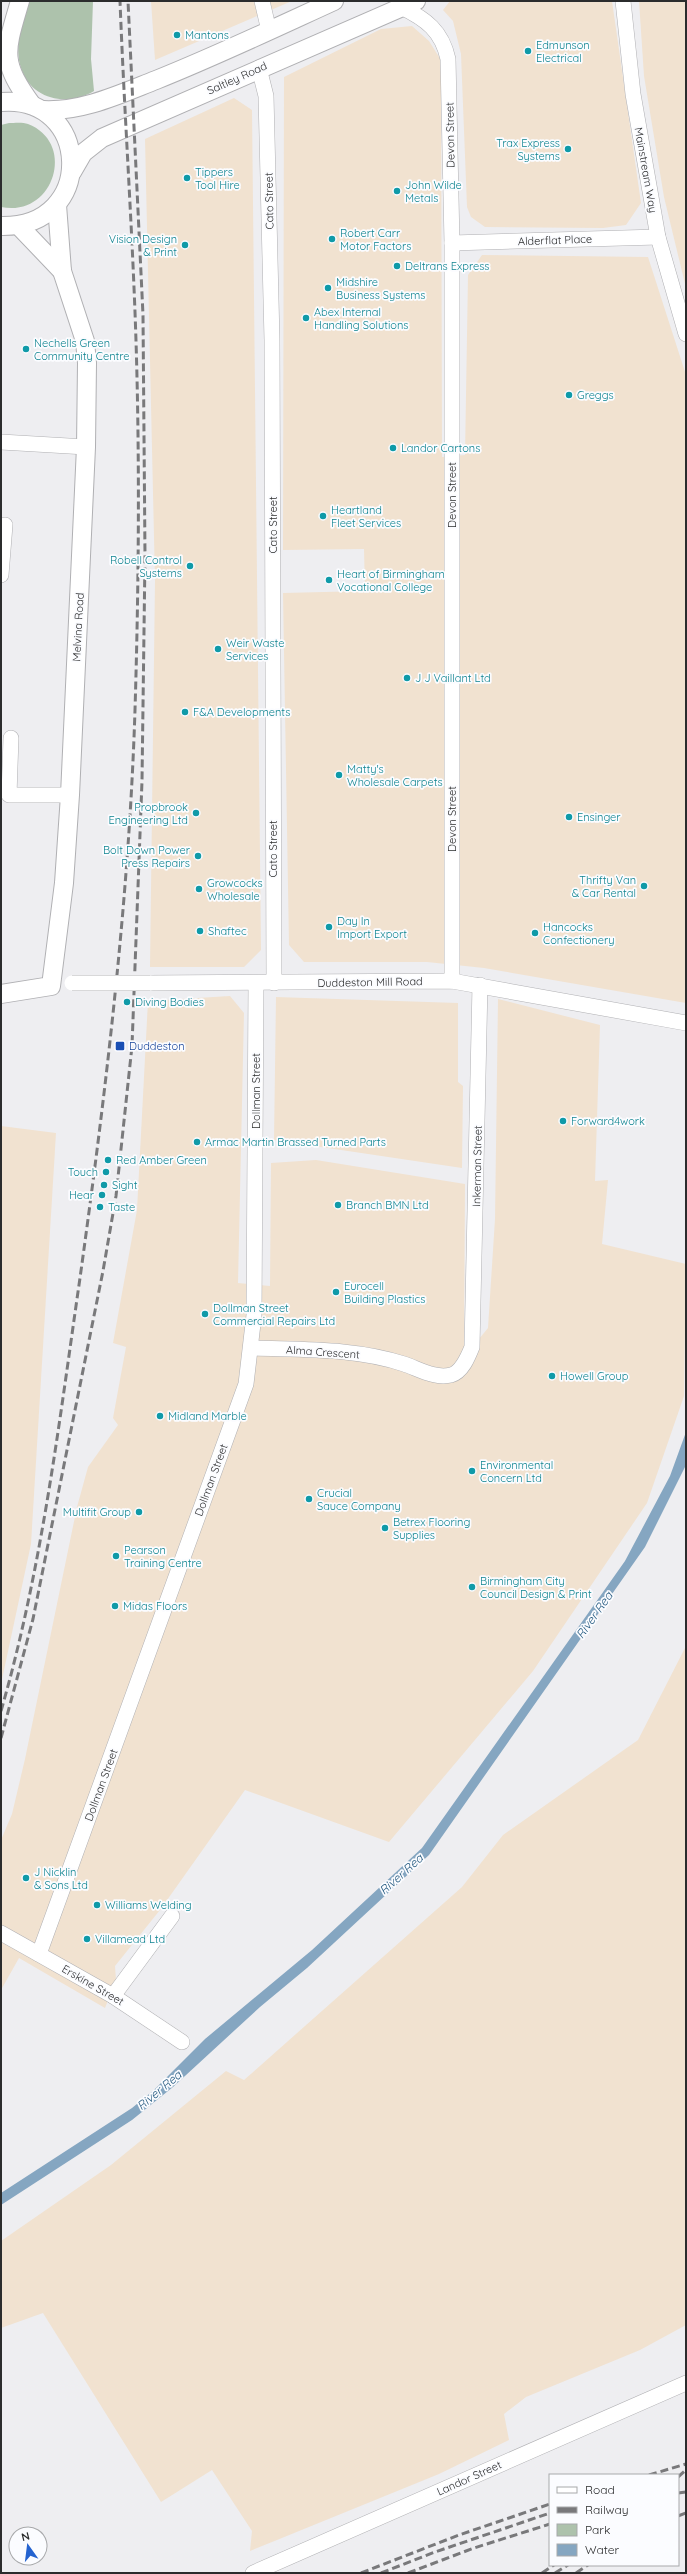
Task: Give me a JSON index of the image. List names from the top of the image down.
{
  "streets": {
    "main road": ["Saltley Road", "Melvina Road"],
    "street": [
      "Devon Street",
      "Mainstream Way",
      "Cato Street",
      "Alderflat Place",
      "Duddeston Mill Road",
      "Dollman Street",
      "Inkerman Street",
      "Alma Crescent",
      "Erskine Street",
      "Landor Street"
    ]
  },
  "crossings": [
    ["Saltley Road", "Devon Street"],
    ["Saltley Road", "Cato Street"],
    ["Devon Street", "Alderflat Place"],
    ["Devon Street", "Duddeston Mill Road"],
    ["Mainstream Way", "Alderflat Place"],
    ["Cato Street", "Duddeston Mill Road"],
    ["Melvina Road", "Duddeston Mill Road"],
    ["Duddeston Mill Road", "Dollman Street"],
    ["Duddeston Mill Road", "Inkerman Street"],
    ["Dollman Street", "Alma Crescent"],
    ["Dollman Street", "Erskine Street"],
    ["Inkerman Street", "Alma Crescent"]
  ],
  "water": ["River Rea"],
  "places": {
    "other": [
      "Mantons",
      "Edmunson Electrical",
      "Trax Express Systems",
      "Tippers Tool Hire",
      "John Wilde Metals",
      "Robert Carr Motor Factors",
      "Vision Design & Print",
      "Deltrans Express",
      "Midshire Business Systems",
      "Abex Internal Handling Solutions",
      "Nechells Green Community Centre",
      "Greggs",
      "Landor Cartons",
      "Heartland Fleet Services",
      "Robell Control Systems",
      "Heart of Birmingham Vocational College",
      "Weir Waste Services",
      "J J Vaillant Ltd",
      "F&A Developments",
      "Matty's Wholesale Carpets",
      "Propbrook Engineering Ltd",
      "Ensinger",
      "Bolt Down Power Press Repairs",
      "Thrifty Van & Car Rental",
      "Growcocks Wholesale",
      "Day In Import Export",
      "Shaftec",
      "Hancocks Confectionery",
      "Diving Bodies",
      "Forward4work",
      "Armac Martin Brassed Turned Parts",
      "Red Amber Green",
      "Touch",
      "Sight",
      "Hear",
      "Branch BMN Ltd",
      "Taste",
      "Eurocell Building Plastics",
      "Dollman Street Commercial Repairs Ltd",
      "Howell Group",
      "Midland Marble",
      "Environmental Concern Ltd",
      "Crucial Sauce Company",
      "Multifit Group",
      "Betrex Flooring Supplies",
      "Pearson Training Centre",
      "Birmingham City Council Design & Print",
      "Midas Floors",
      "J Nicklin & Sons Ltd",
      "Williams Welding",
      "Villamead Ltd"
    ],
    "transit": ["Duddeston"]
  },
  "legend": [
    "Road",
    "Railway",
    "Park",
    "Water"
  ],
  "north": "top"
}
